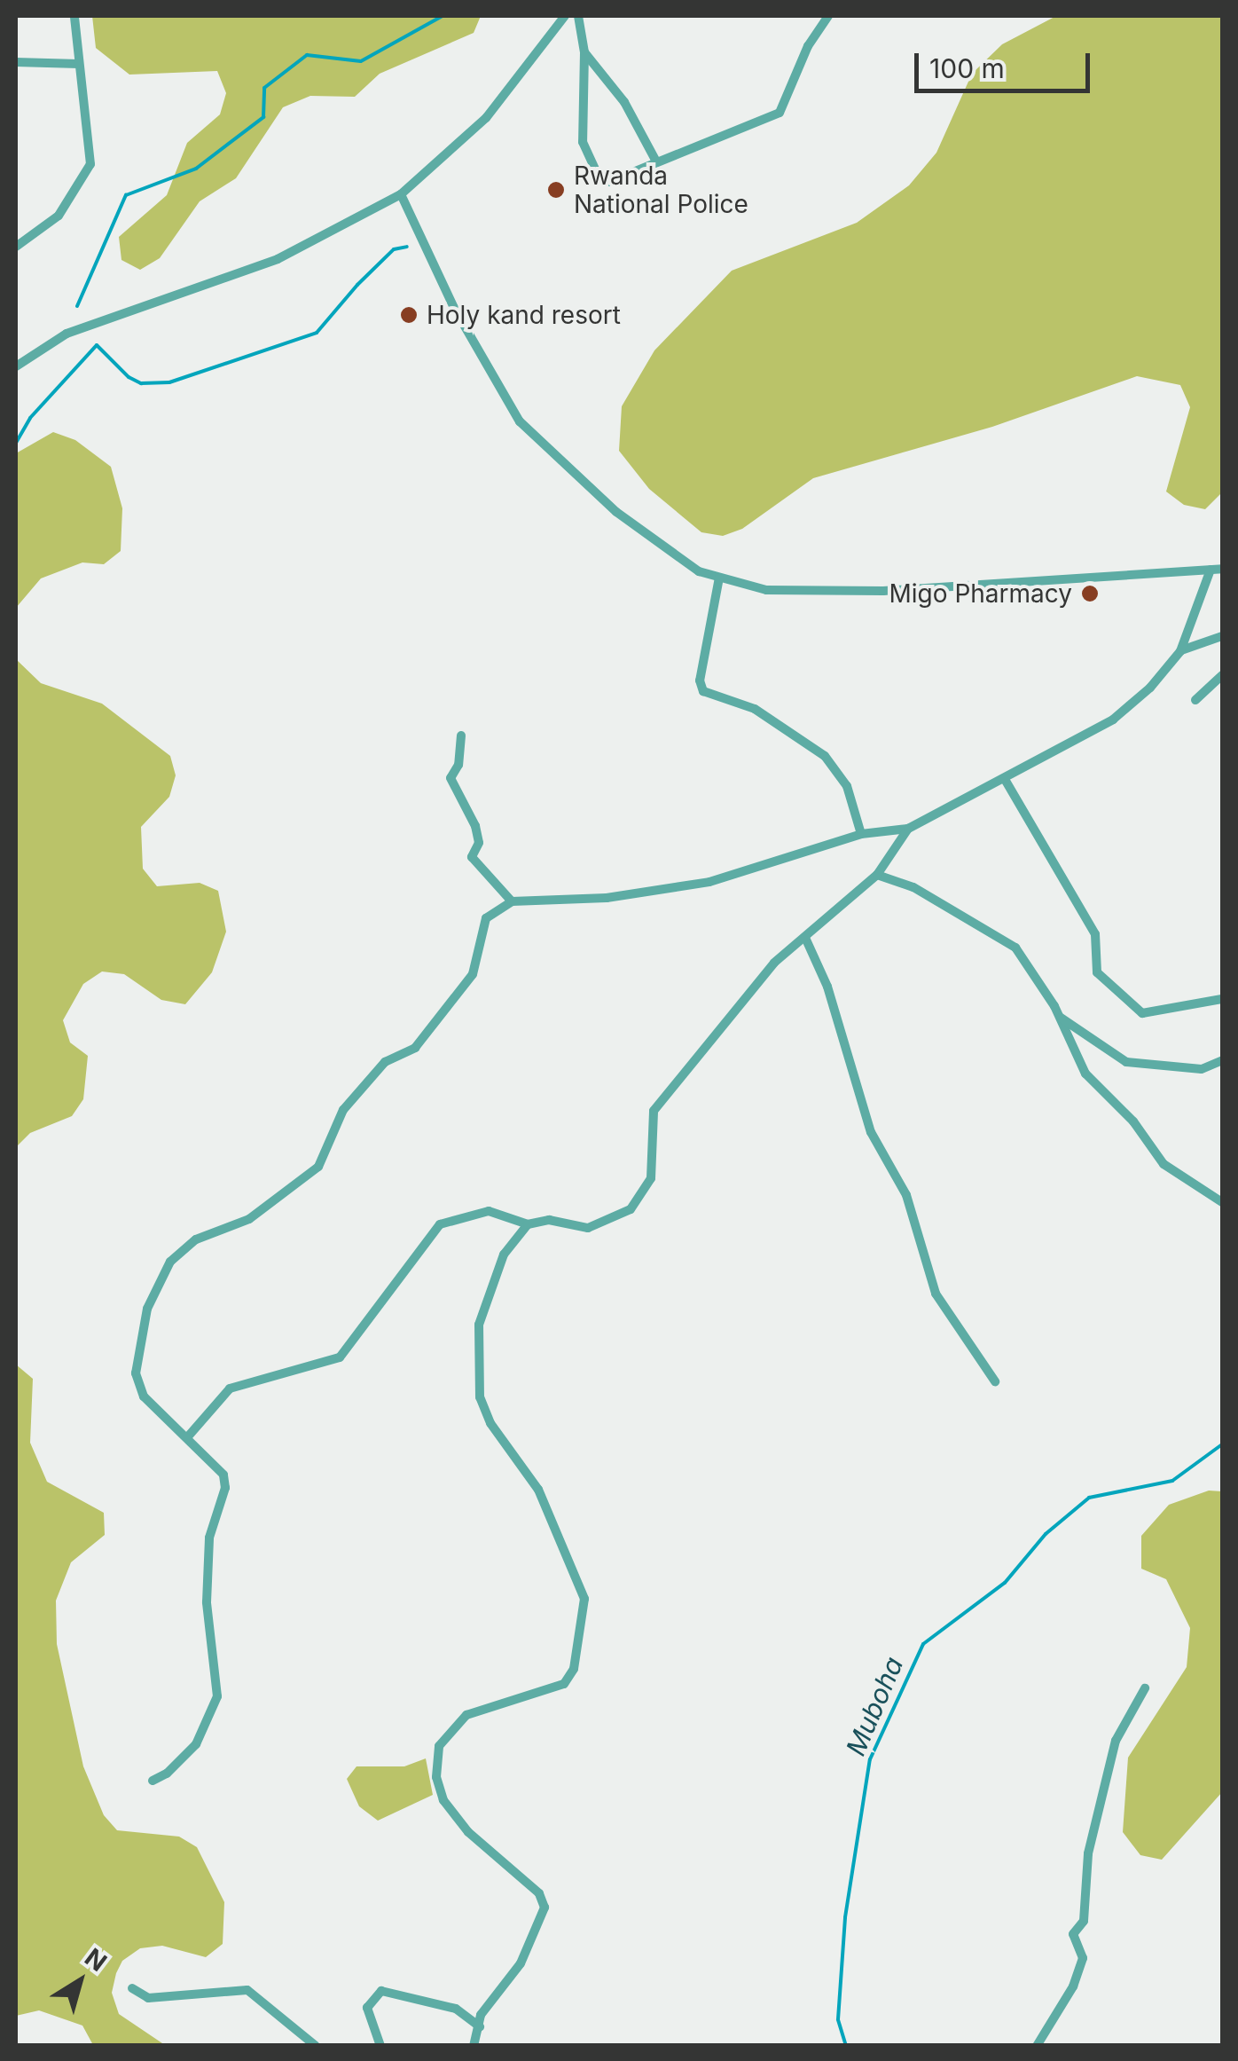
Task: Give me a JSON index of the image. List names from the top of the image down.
{
  "water": ["Muboha"],
  "places": ["Rwanda National Police", "Holy kand resort", "Migo Pharmacy"],
  "scale_bar": "100 m",
  "north": "top right"
}
